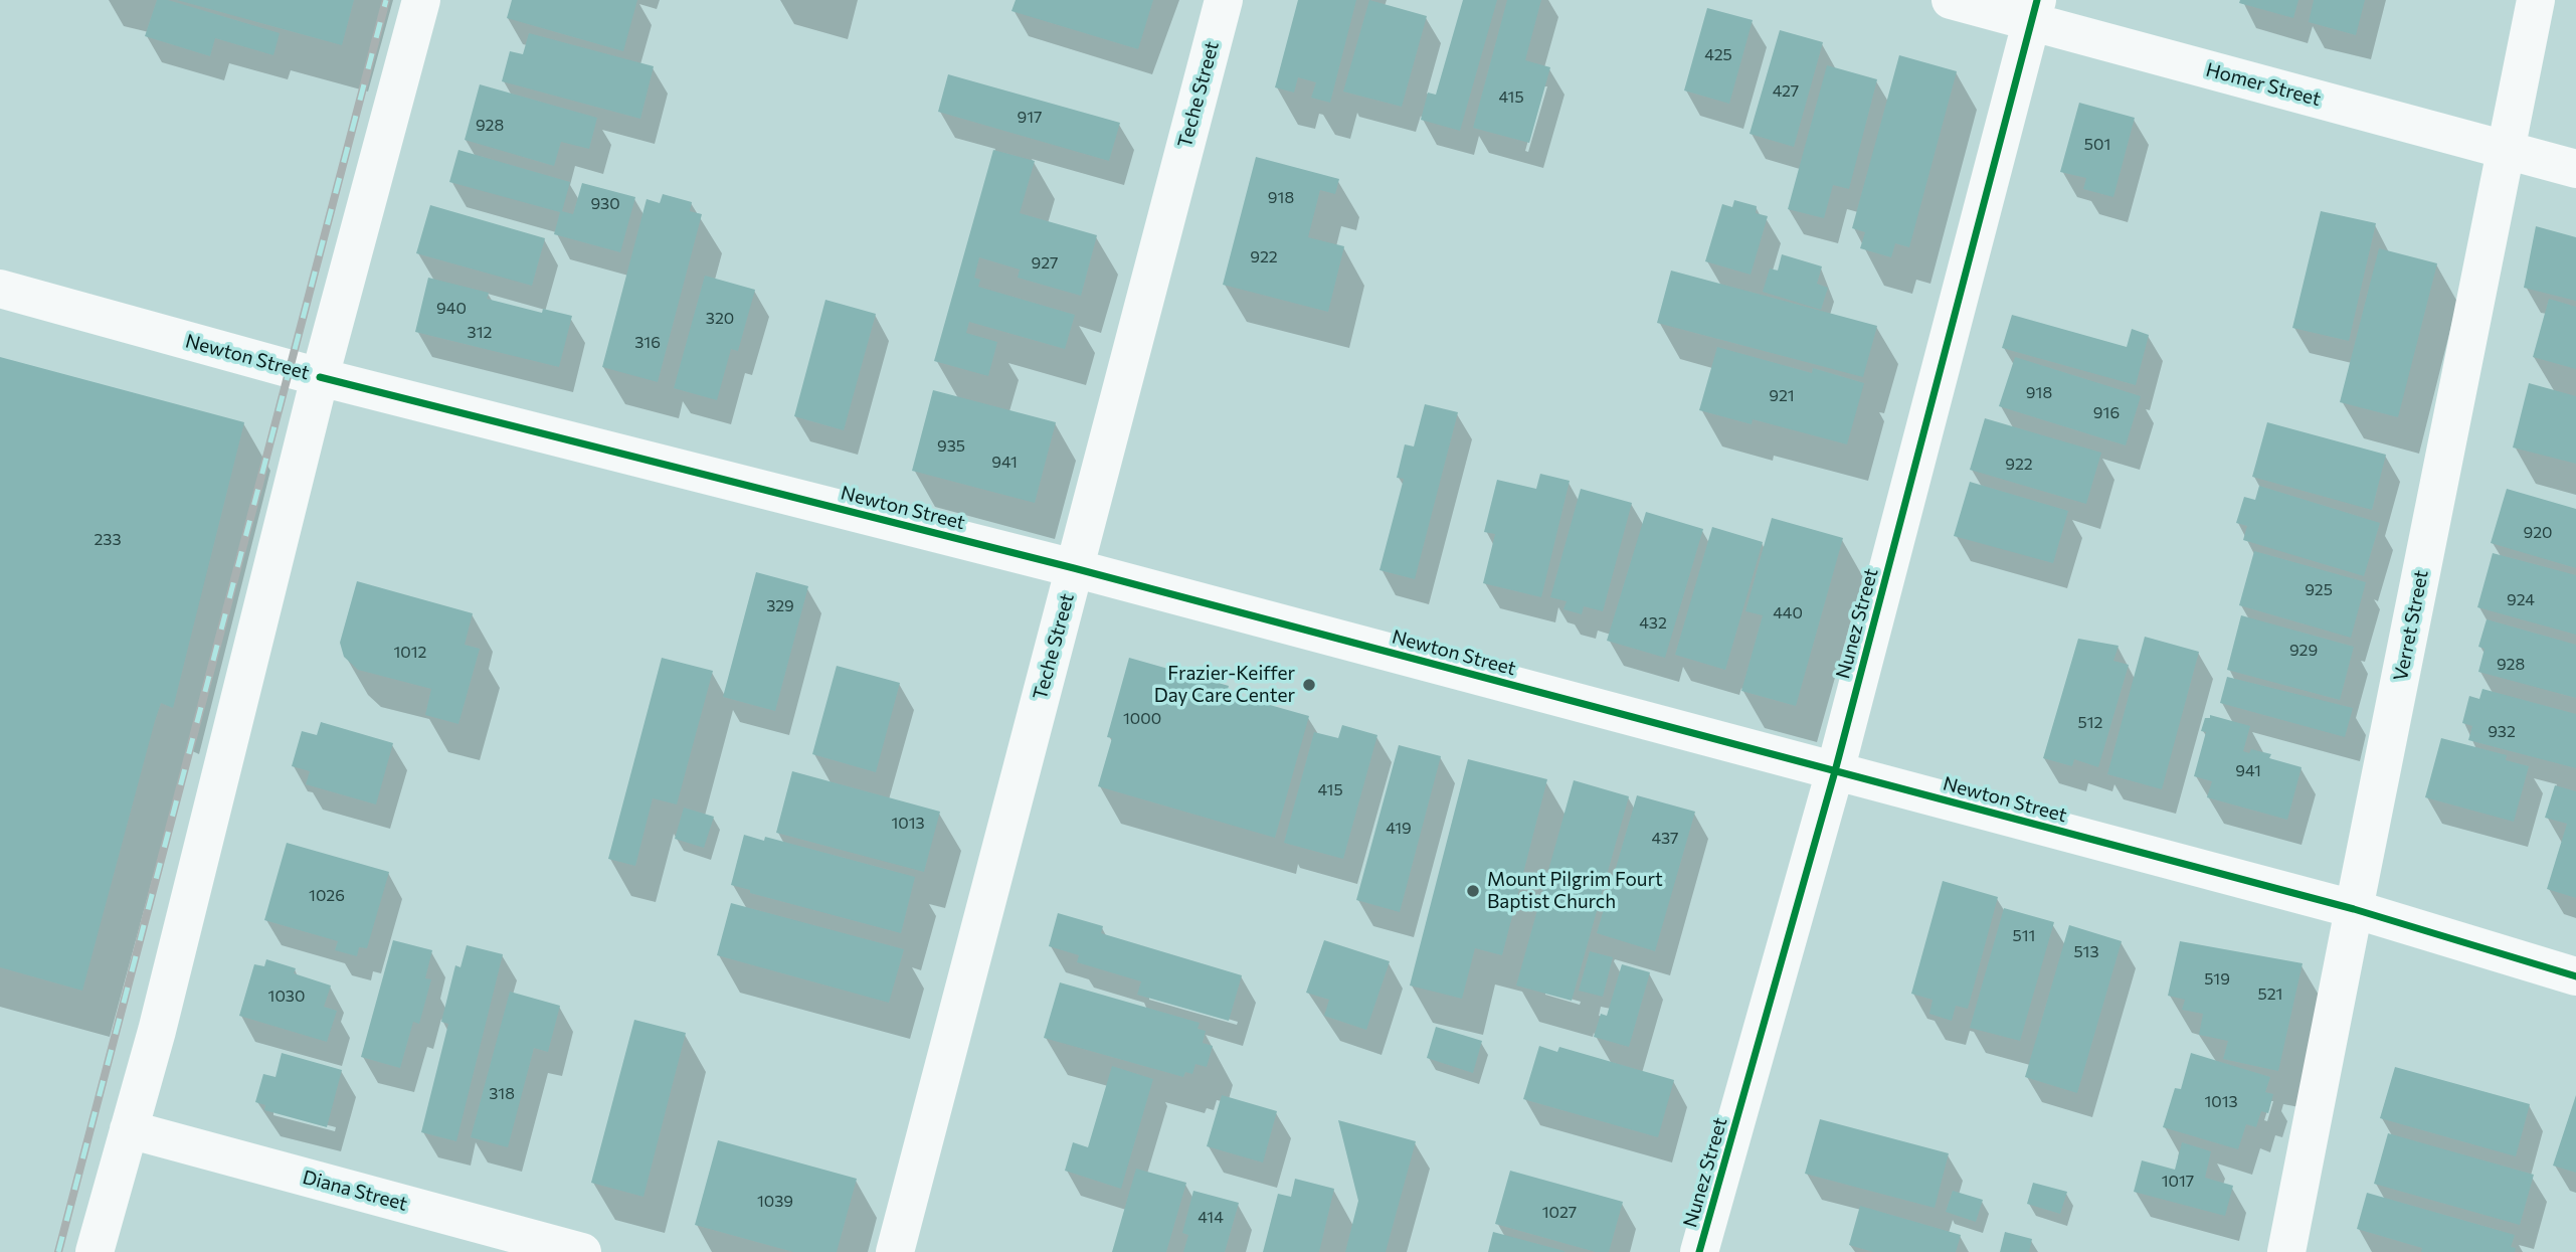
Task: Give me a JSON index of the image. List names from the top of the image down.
{
  "streets": {
    "street": [
      "Homer Street",
      "Teche Street",
      "Newton Street",
      "Nunez Street",
      "Verret Street",
      "Diana Street"
    ]
  },
  "crossings": [
    ["Homer Street", "Nunez Street"],
    ["Homer Street", "Verret Street"],
    ["Teche Street", "Newton Street"],
    ["Newton Street", "Nunez Street"],
    ["Newton Street", "Verret Street"]
  ],
  "places": ["Frazier-Keiffer Day Care Center", "Mount Pilgrim Fourt Baptist Church"],
  "house_numbers": [
    "425",
    "427",
    "415",
    "917",
    "928",
    "501",
    "918",
    "930",
    "922",
    "927",
    "940",
    "320",
    "312",
    "316",
    "918",
    "921",
    "916",
    "935",
    "941",
    "922",
    "920",
    "233",
    "925",
    "924",
    "329",
    "440",
    "432",
    "929",
    "1012",
    "928",
    "1000",
    "512",
    "932",
    "941",
    "415",
    "1013",
    "419",
    "437",
    "1026",
    "511",
    "513",
    "519",
    "521",
    "1030",
    "318",
    "1013",
    "1017",
    "1039",
    "1027",
    "414"
  ]
}
